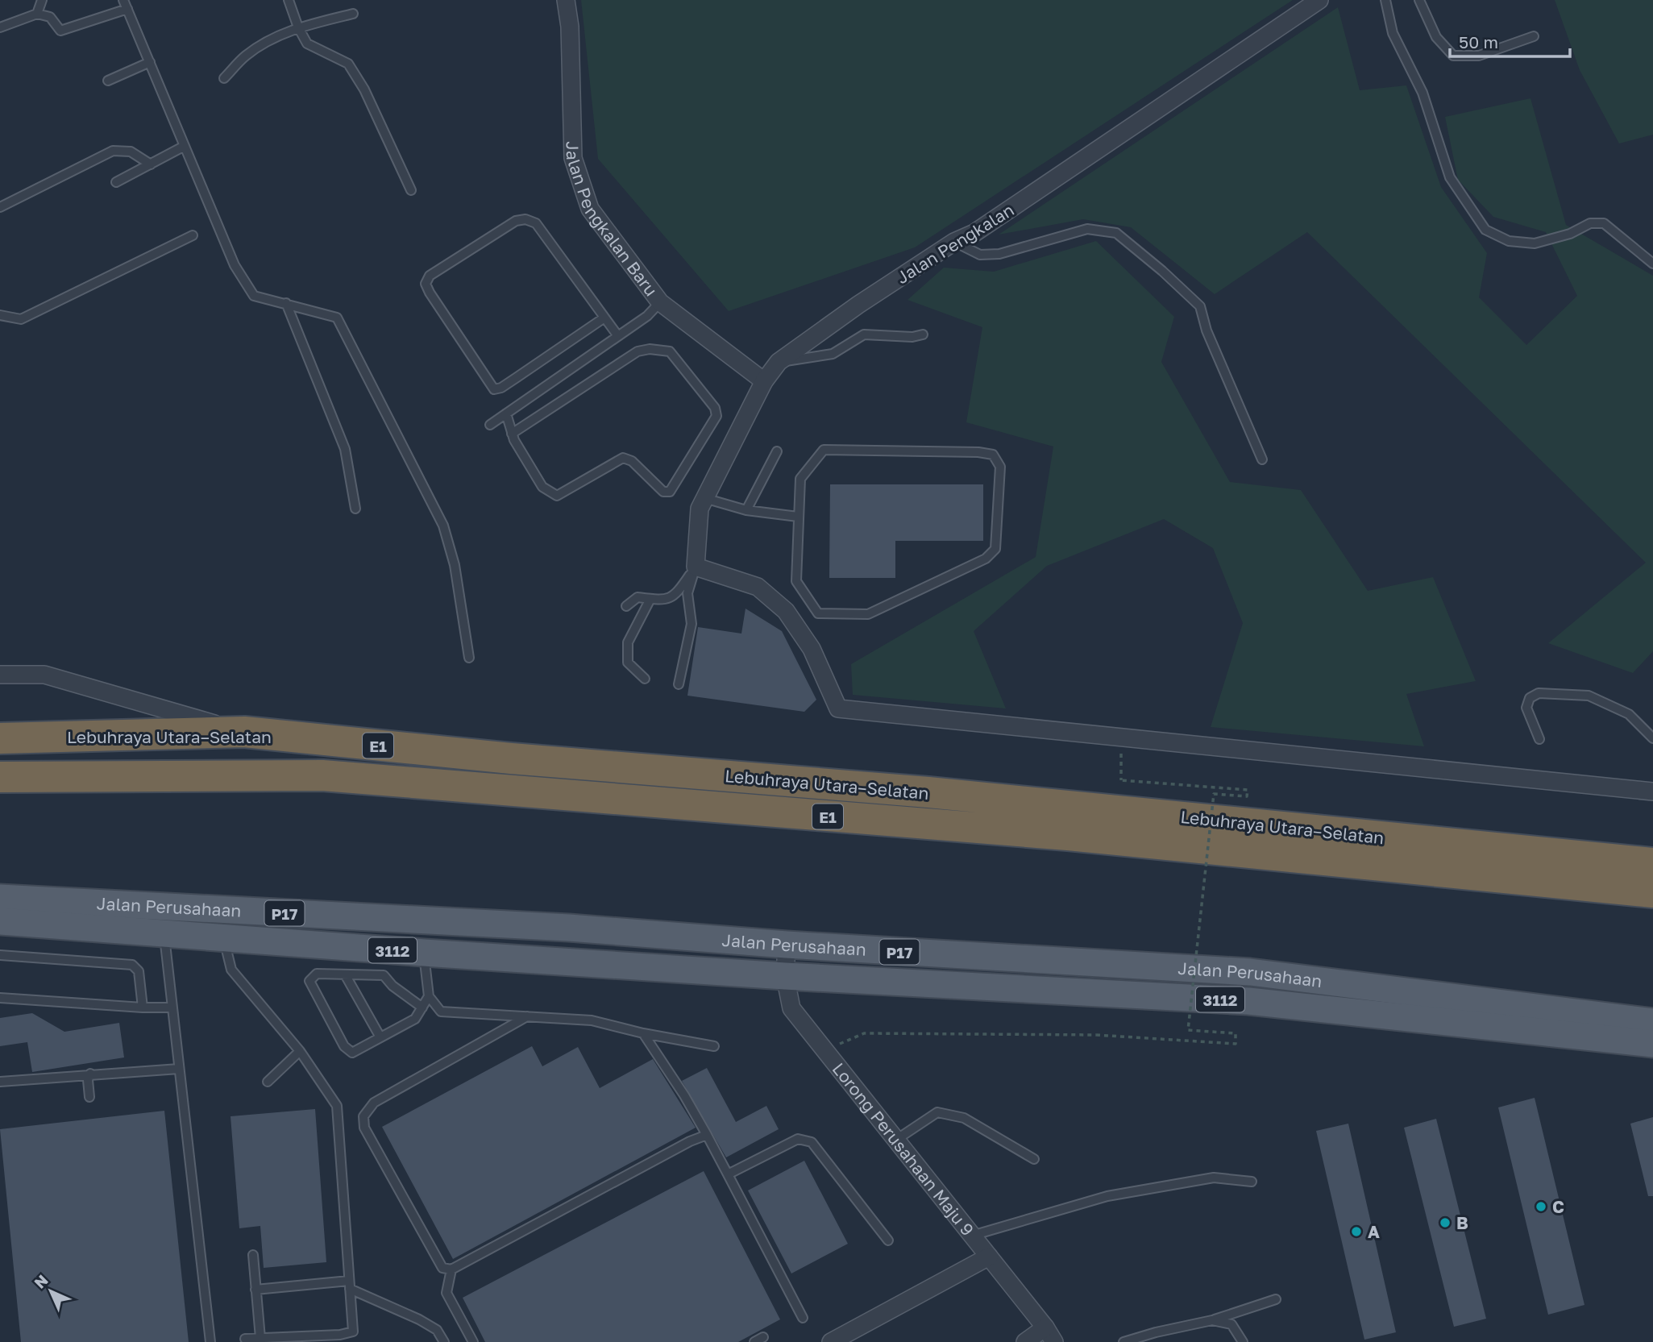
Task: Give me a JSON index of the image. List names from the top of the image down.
{
  "streets": {
    "highway": ["Lebuhraya Utara–Selatan", "E1"],
    "main road": ["Jalan Perusahaan", "P17", "3112"],
    "street": ["Jalan Pengkalan Baru", "Jalan Pengkalan", "Lorong Perusahaan Maju 9"]
  },
  "crossings": [
    ["Jalan Pengkalan Baru", "Jalan Pengkalan"],
    ["Jalan Perusahaan", "Lorong Perusahaan Maju 9"]
  ],
  "places": ["C", "B", "A"],
  "scale_bar": "50 m",
  "north": "top left"
}
